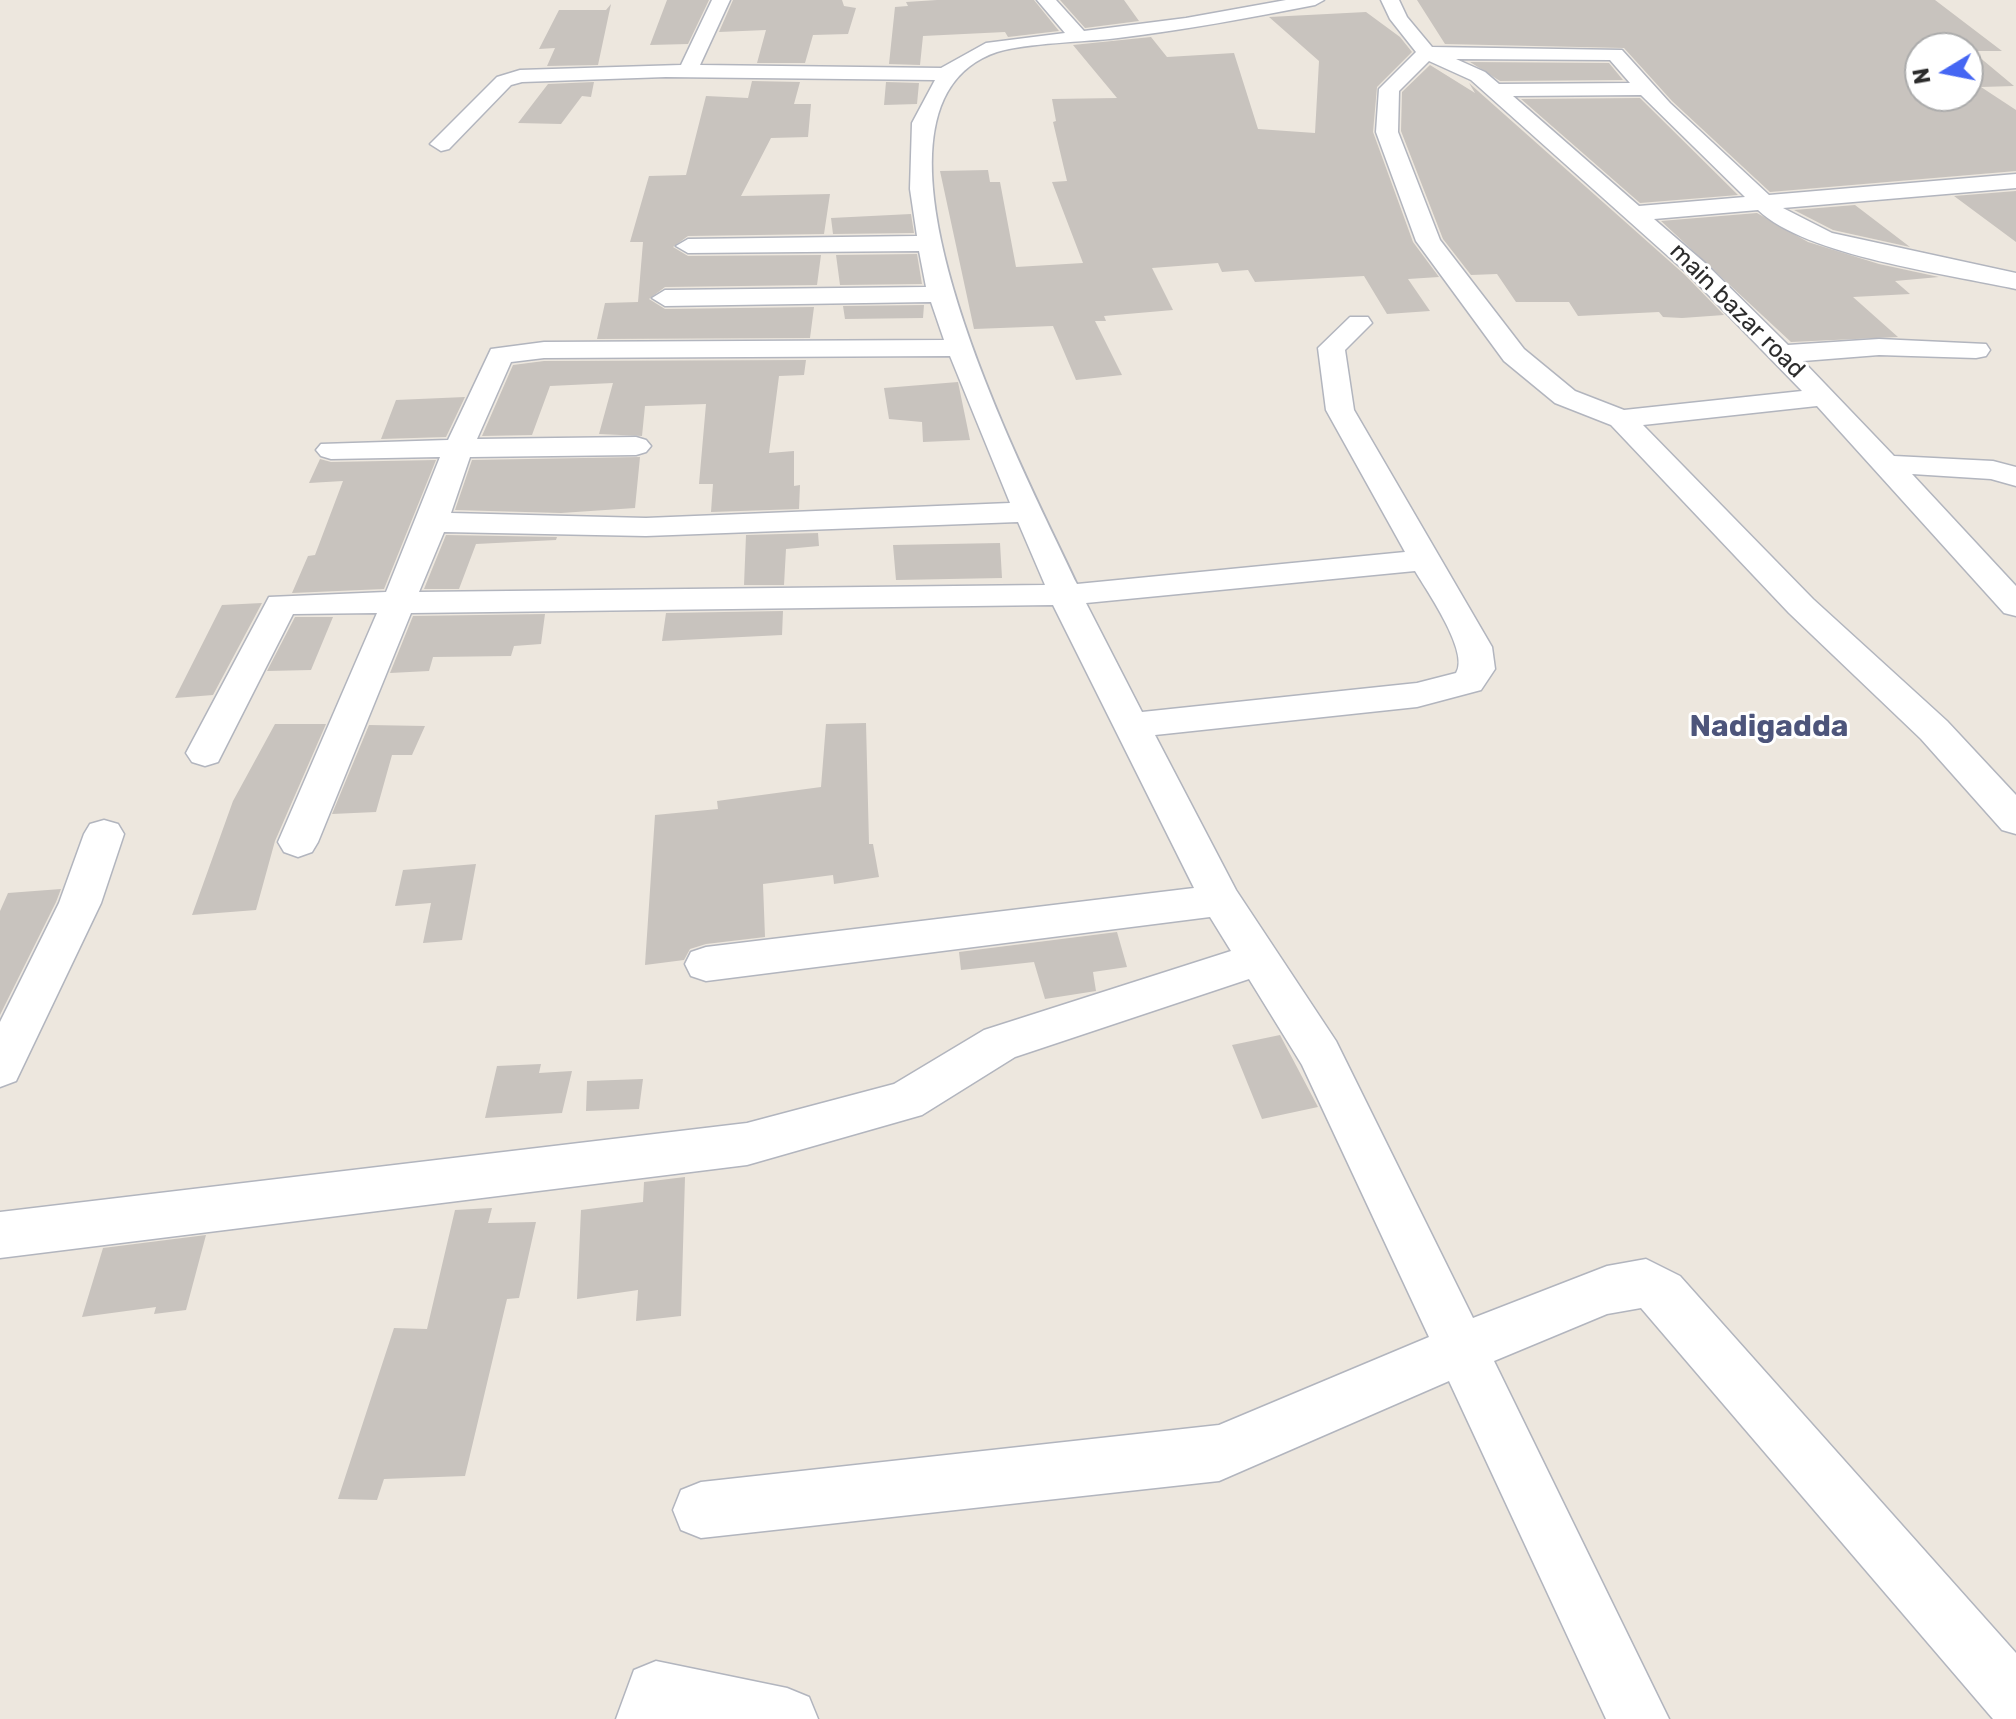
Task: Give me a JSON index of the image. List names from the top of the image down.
{
  "streets": {
    "street": ["main bazar road"]
  },
  "districts": ["Nadigadda"],
  "north": "left"
}
